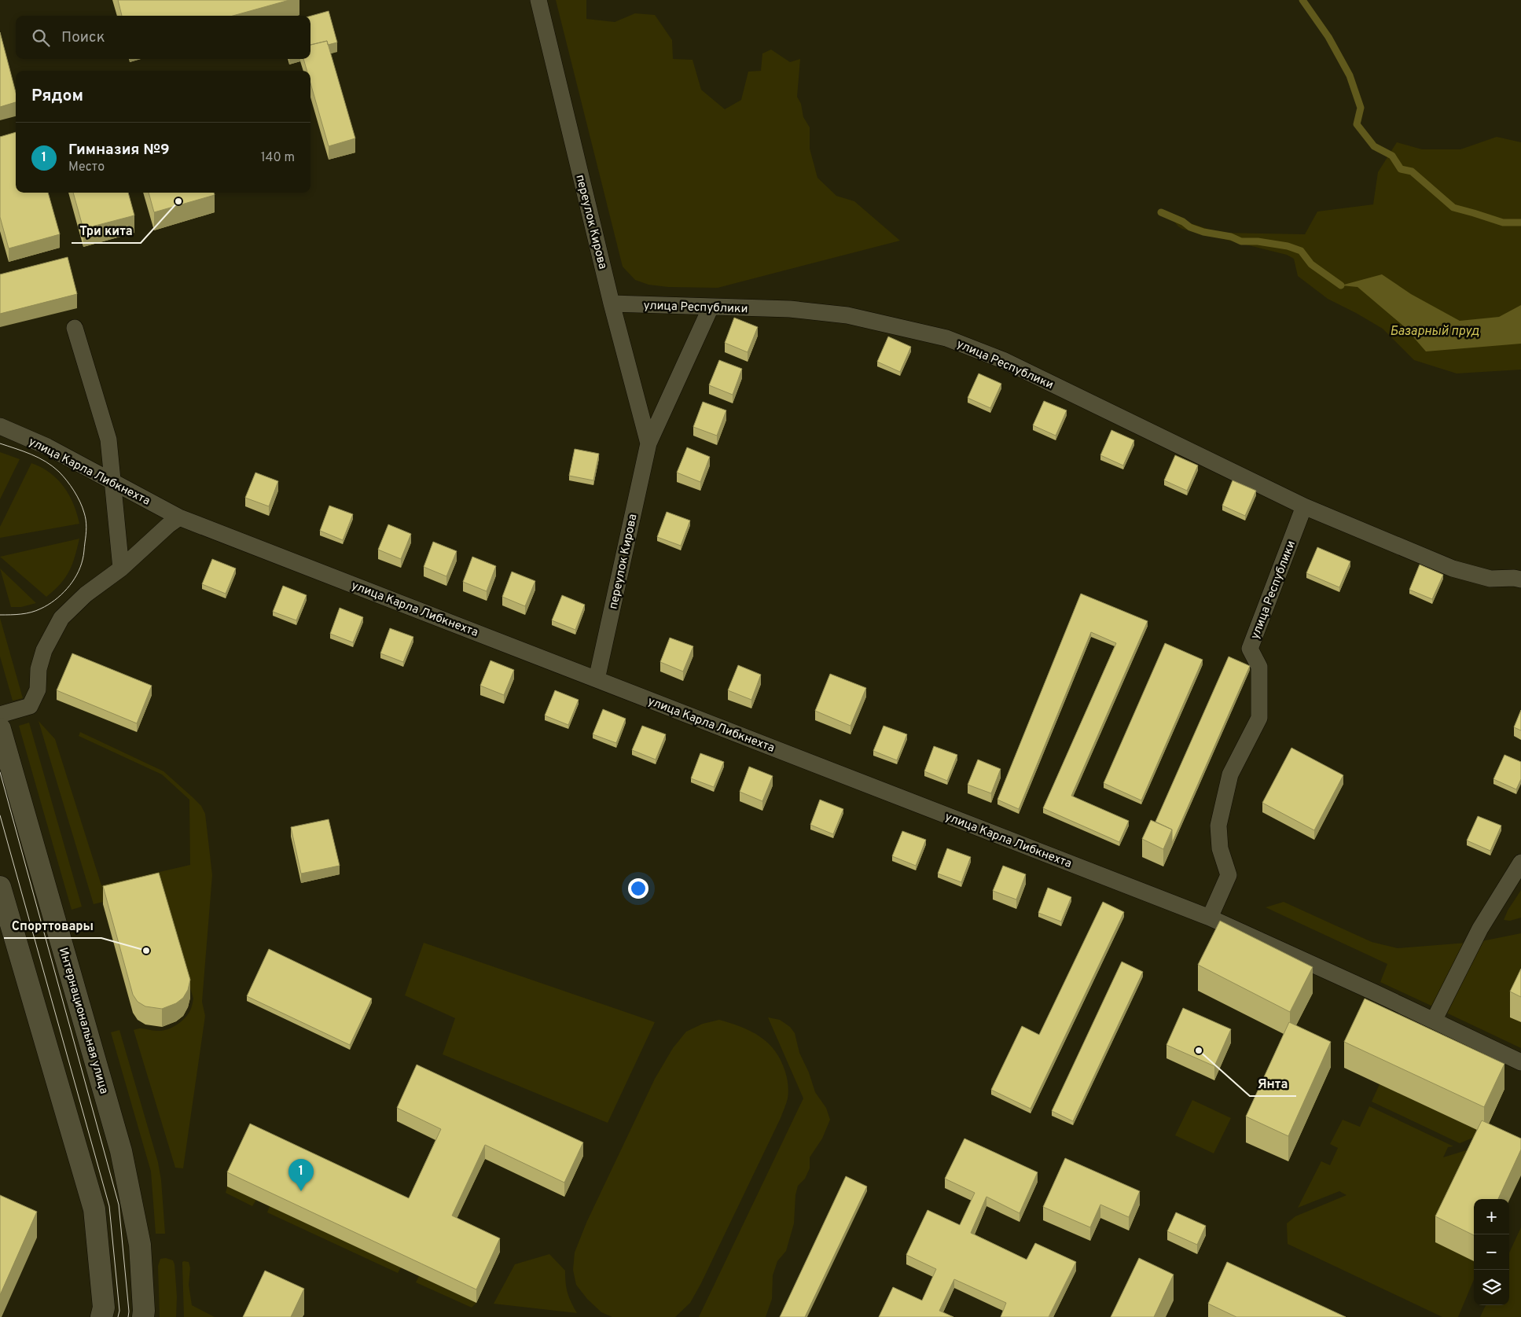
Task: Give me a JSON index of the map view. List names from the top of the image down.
{
  "streets": {
    "main road": ["Интернациональная улица"],
    "street": ["переулок Кирова", "улица Республики", "улица Карла Либкнехта"]
  },
  "crossings": [
    ["переулок Кирова", "улица Республики"],
    ["переулок Кирова", "улица Карла Либкнехта"],
    ["улица Республики", "улица Карла Либкнехта"]
  ],
  "water": ["Базарный пруд"],
  "places": ["Три кита", "Спорттовары", "Янта"],
  "page": {
    "search": "Поиск",
    "heading": "Рядом",
    "list": [
      {
        "mark": "1",
        "name": "Гимназия №9",
        "note": "Место",
        "value": "140 m"
      }
    ],
    "pins": "1",
    "map_buttons": ["+", "−"]
  }
}
